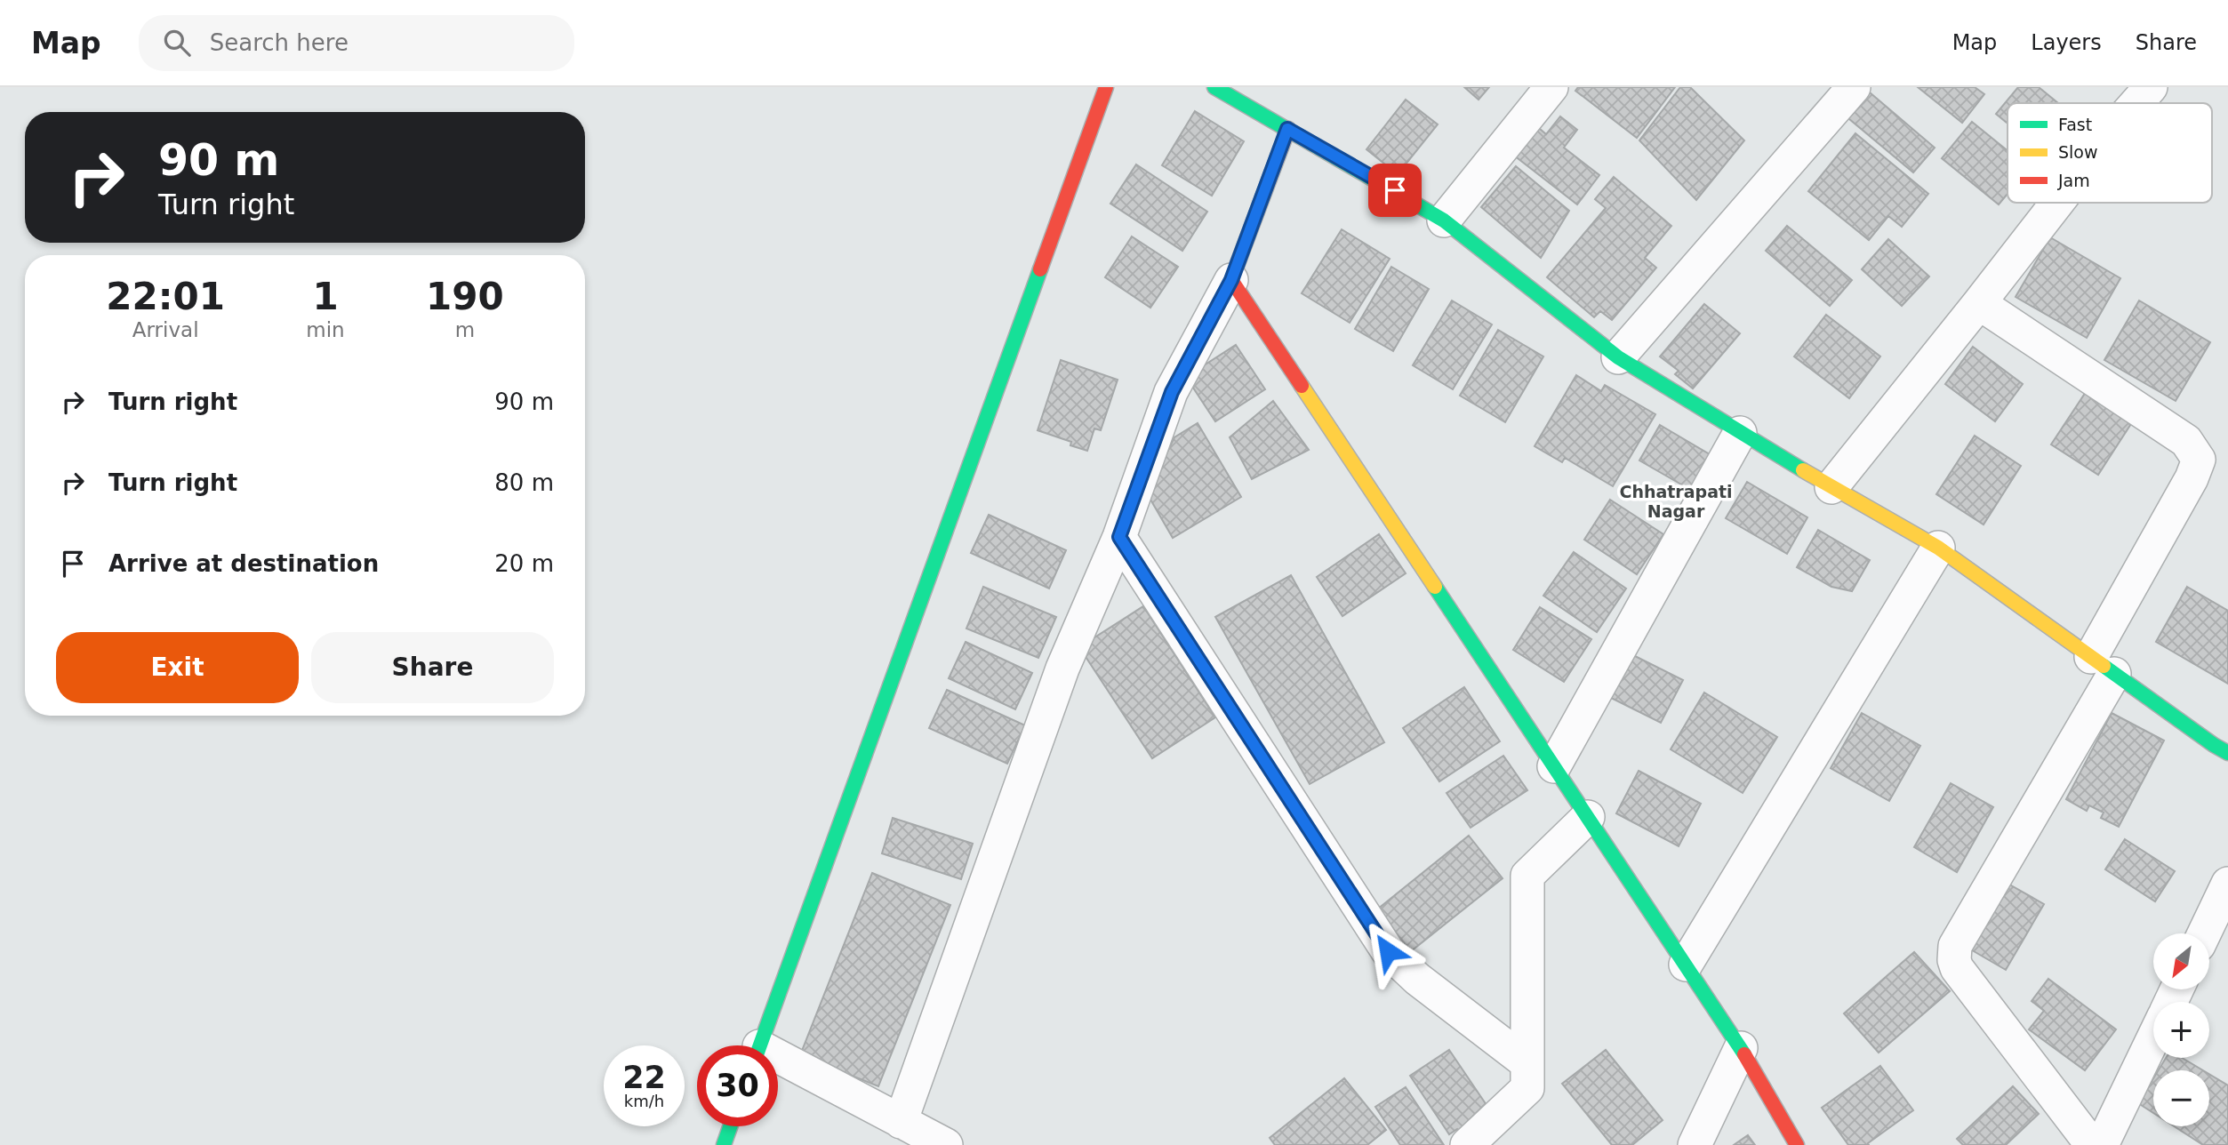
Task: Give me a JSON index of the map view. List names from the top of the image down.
{
  "districts": ["Chhatrapati Nagar"],
  "legend": ["Fast", "Slow", "Jam"],
  "north": "bottom left",
  "page": {
    "header": "Map",
    "search": "Search here",
    "nav": ["Map", "Layers", "Share"],
    "turn": ["90 m", "Turn right"],
    "eta": [
      "22:01",
      "Arrival",
      "1",
      "min",
      "190",
      "m"
    ],
    "list": [
      {
        "name": "Turn right",
        "value": "90 m"
      },
      {
        "name": "Turn right",
        "value": "80 m"
      },
      {
        "name": "Arrive at destination",
        "value": "20 m"
      }
    ],
    "buttons": ["Exit", "Share"],
    "map_buttons": ["+", "−"],
    "speed": "22 km/h",
    "limit": "30"
  }
}
